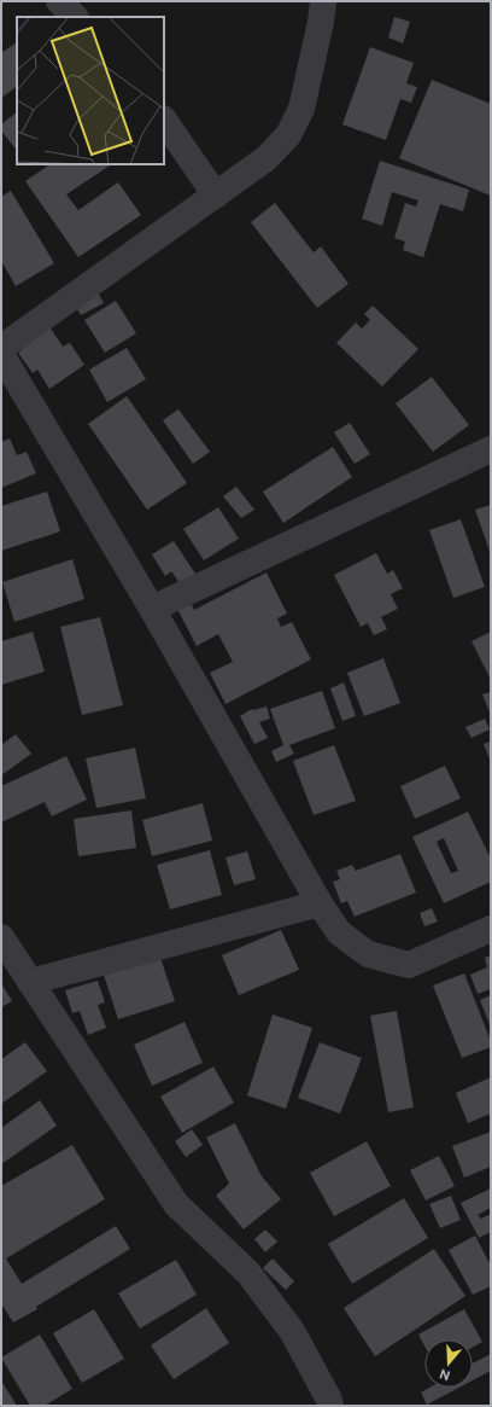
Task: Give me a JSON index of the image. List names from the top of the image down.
{
  "north": "bottom"
}
